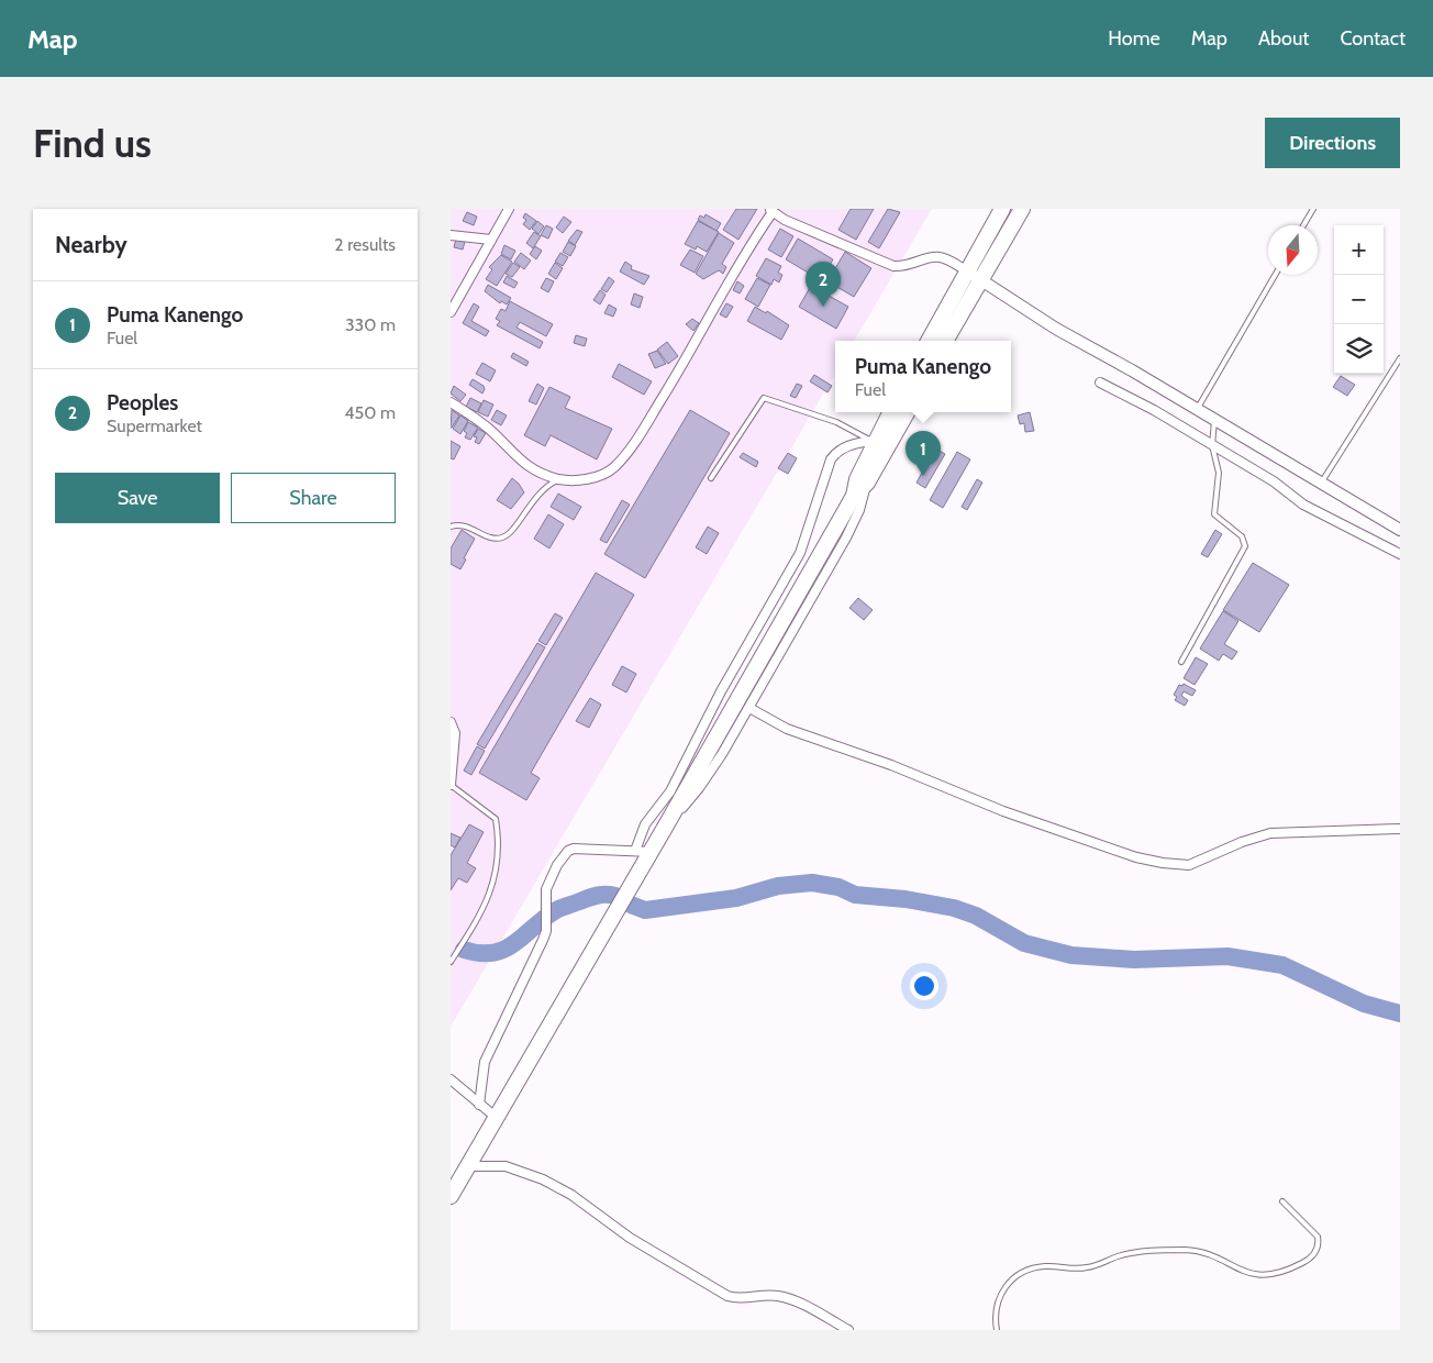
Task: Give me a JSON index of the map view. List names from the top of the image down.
{
  "north": "bottom",
  "page": {
    "header": "Map",
    "nav": [
      "Home",
      "Map",
      "About",
      "Contact"
    ],
    "buttons": [
      "Directions",
      ["Save", "Share"]
    ],
    "title": "Find us",
    "heading": ["Nearby", "2 results"],
    "map_buttons": ["+", "−"],
    "pins": ["2", "1"],
    "list": [
      {
        "mark": "1",
        "name": "Puma Kanengo",
        "note": "Fuel",
        "value": "330 m"
      },
      {
        "mark": "2",
        "name": "Peoples",
        "note": "Supermarket",
        "value": "450 m"
      }
    ],
    "popup": ["Puma Kanengo", "Fuel"]
  }
}
